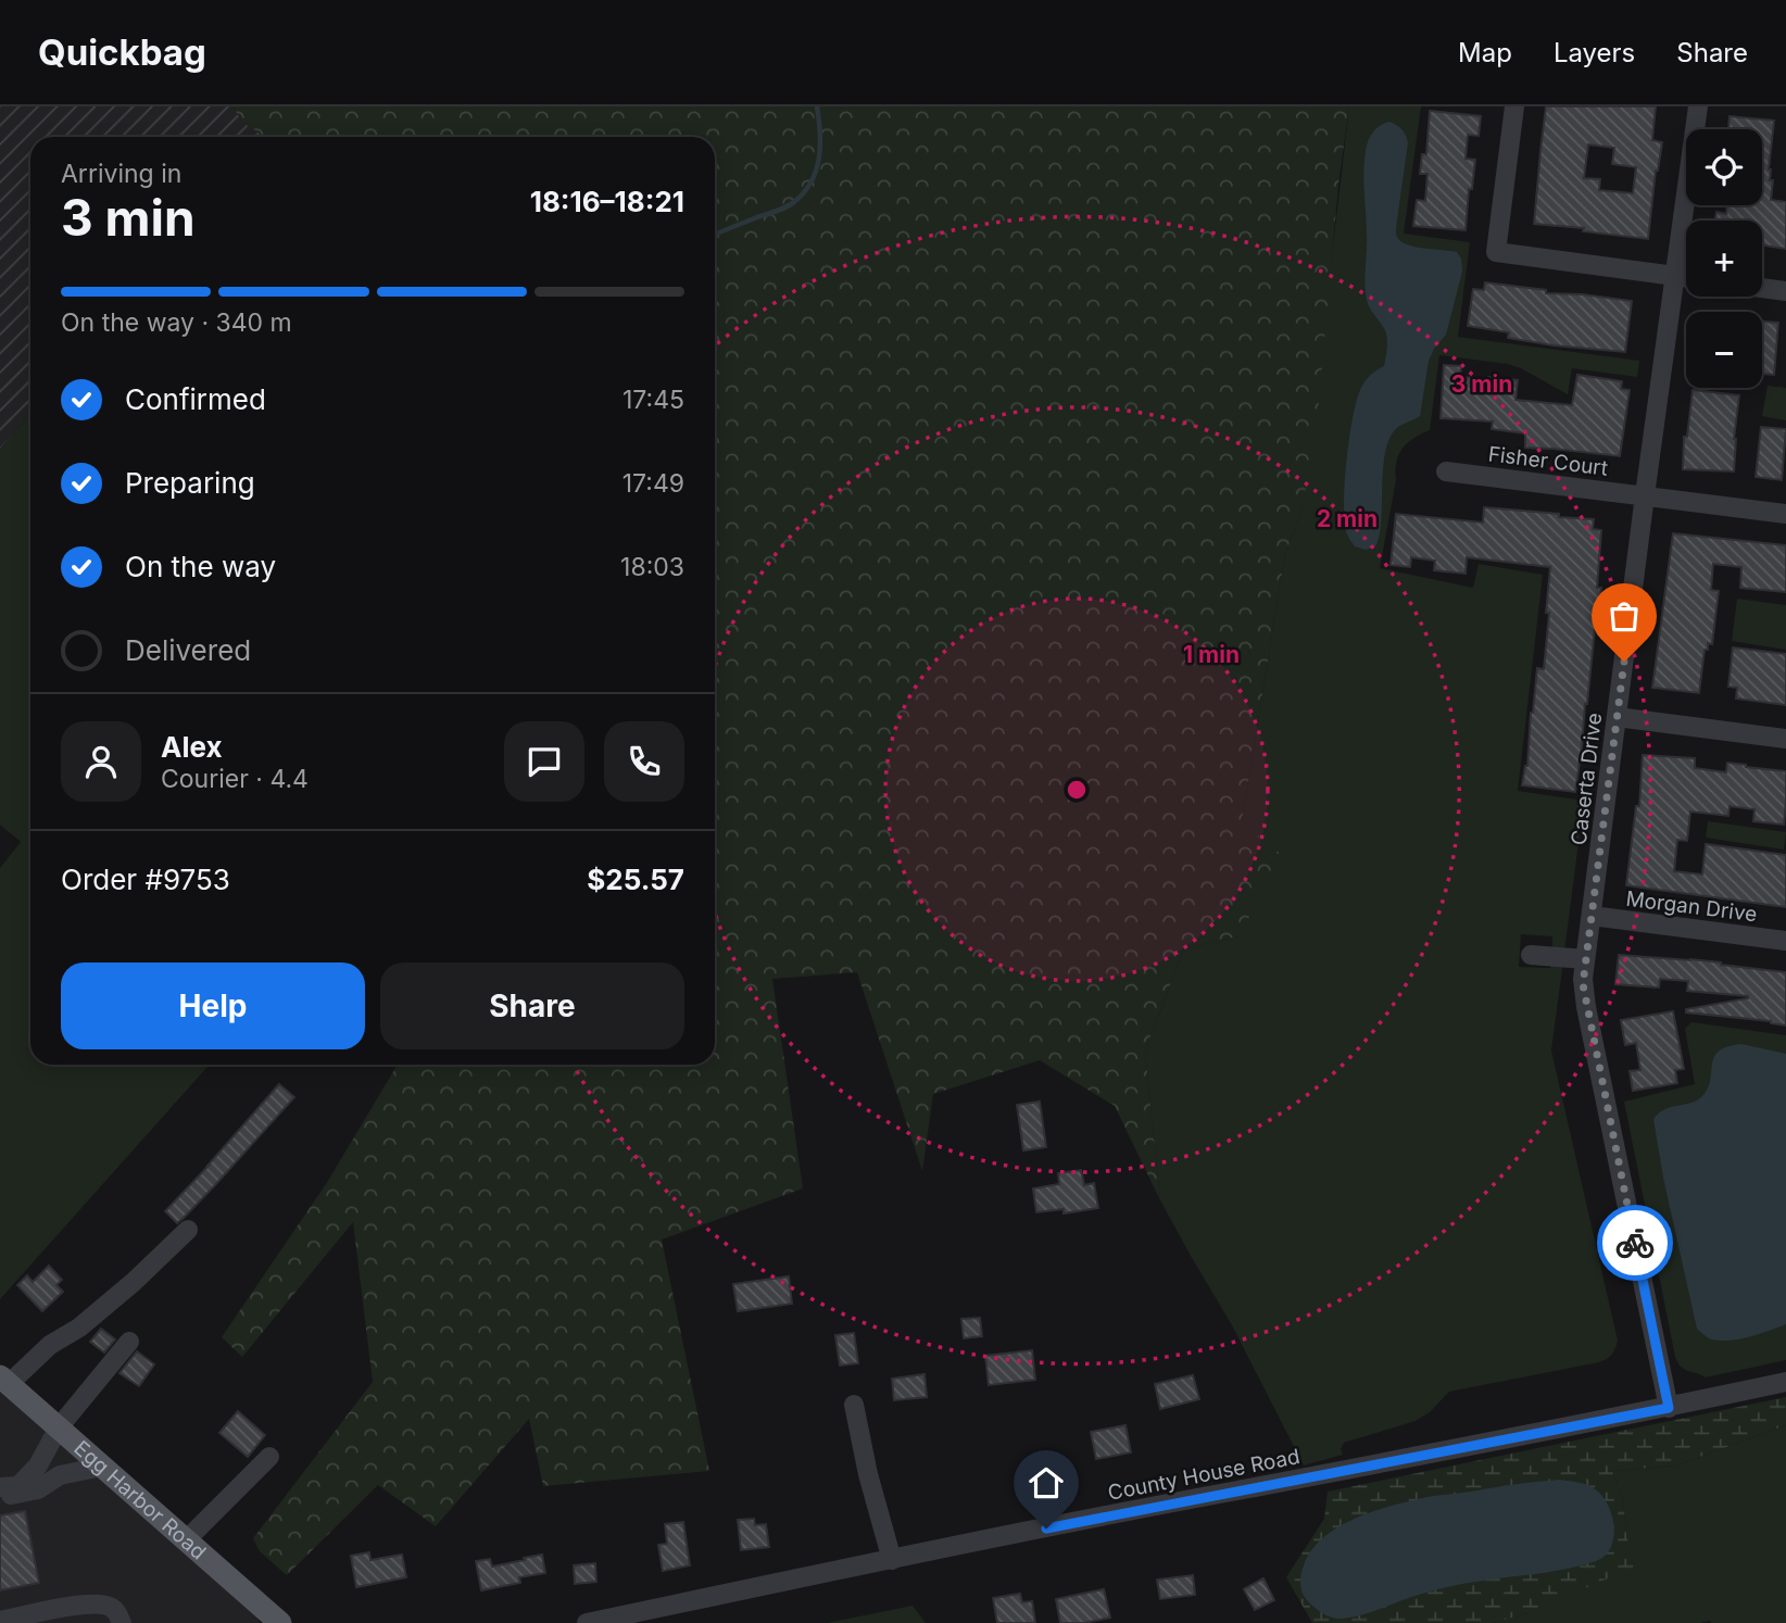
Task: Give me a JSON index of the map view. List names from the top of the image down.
{
  "streets": {
    "main road": ["Egg Harbor Road"],
    "street": [
      "Fisher Court",
      "Caserta Drive",
      "Morgan Drive",
      "County House Road"
    ]
  },
  "crossings": [
    ["Fisher Court", "Caserta Drive"],
    ["Caserta Drive", "Morgan Drive"],
    ["Caserta Drive", "County House Road"]
  ],
  "page": {
    "header": "Quickbag",
    "nav": ["Map", "Layers", "Share"],
    "map_buttons": ["+", "−"],
    "heading": ["3 min", "Arriving in", "18:16–18:21"],
    "panel": [
      "Alex",
      "Courier · 4.4",
      "Order #9753",
      "$25.57"
    ],
    "bar": "On the way · 340 m",
    "list": [
      ["Confirmed", "17:45"],
      ["Preparing", "17:49"],
      ["On the way", "18:03"],
      "Delivered"
    ],
    "buttons": ["Help", "Share"]
  },
  "rings": ["3 min", "2 min", "1 min"]
}
